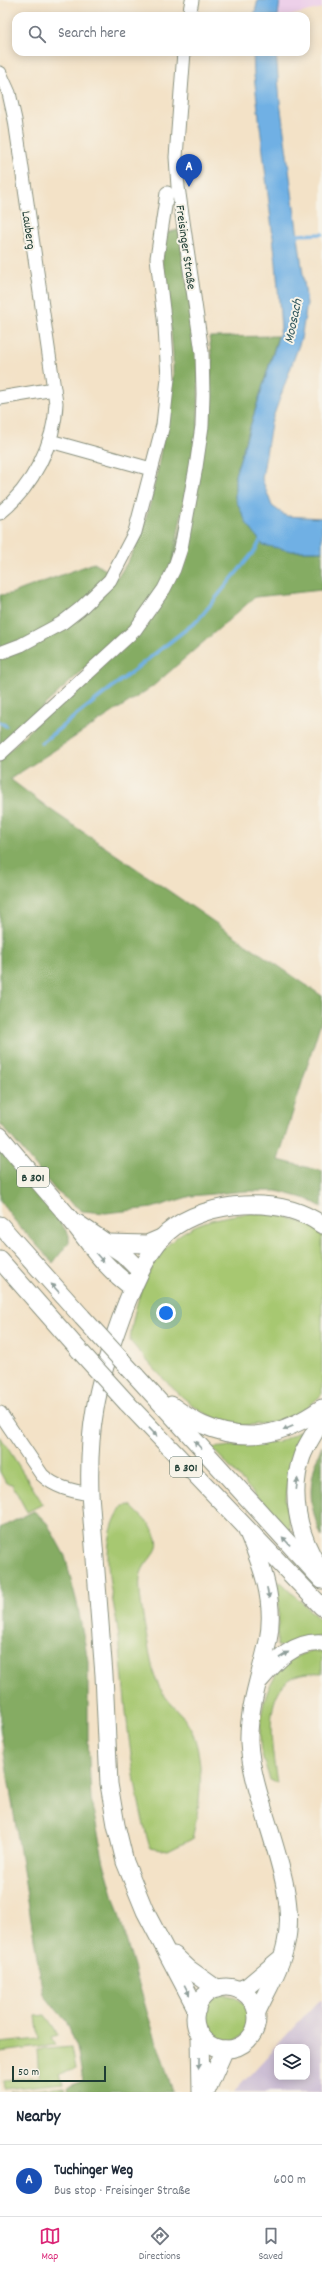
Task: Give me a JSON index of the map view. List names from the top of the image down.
{
  "streets": {
    "main road": ["B 301"],
    "street": ["Lauberg", "Freisinger Straße"]
  },
  "water": ["Moosach"],
  "scale_bar": "50 m",
  "page": {
    "search": "Search here",
    "pins": "A",
    "scale": "50 m",
    "heading": "Nearby",
    "list": [
      {
        "mark": "A",
        "name": "Tuchinger Weg",
        "note": "Bus stop · Freisinger Straße",
        "value": "600 m"
      }
    ],
    "nav": ["Map", "Directions", "Saved"]
  }
}
